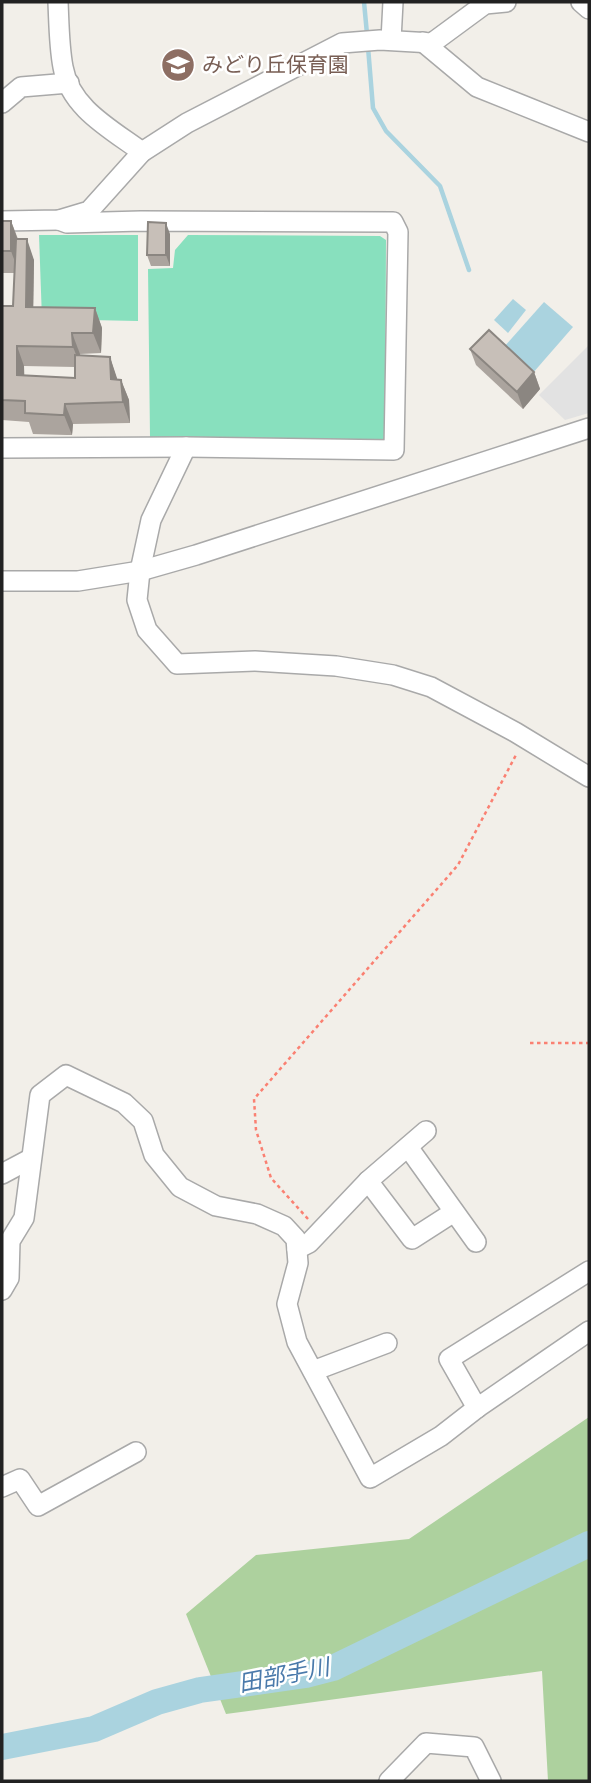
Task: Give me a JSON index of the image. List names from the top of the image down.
{
  "water": ["田部手川"],
  "places": {
    "school or university": ["みどり丘保育園"]
  }
}
